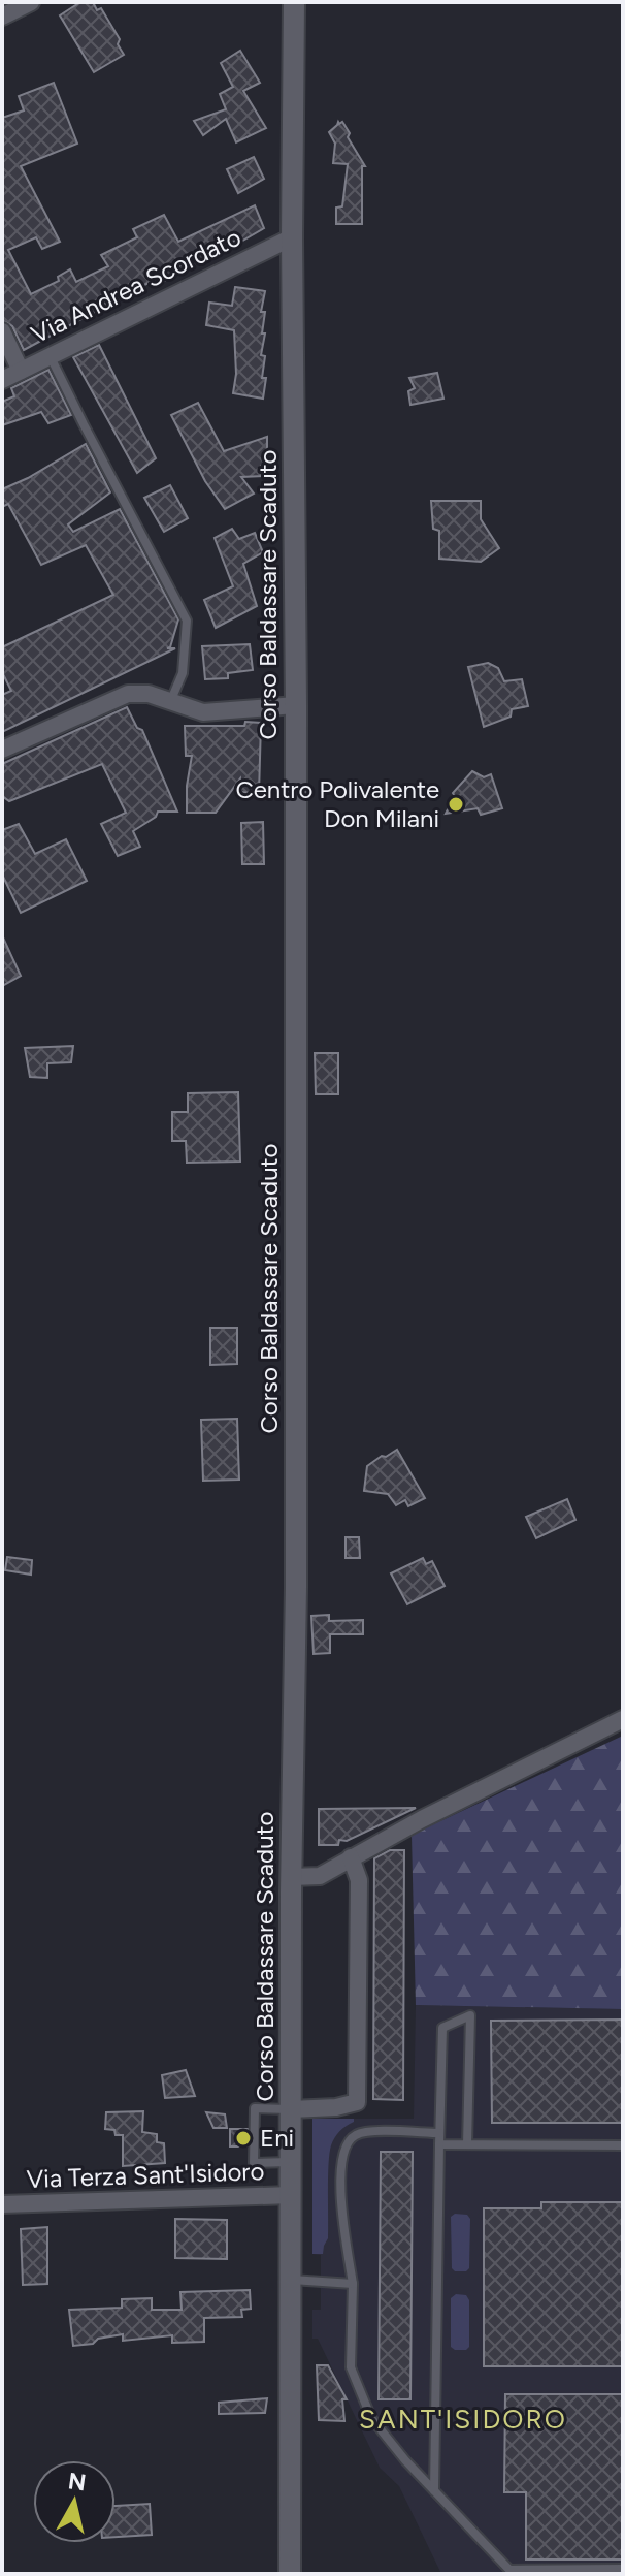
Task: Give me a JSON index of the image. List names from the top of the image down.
{
  "streets": {
    "street": ["Via Andrea Scordato", "Corso Baldassare Scaduto", "Via Terza Sant'Isidoro"]
  },
  "crossings": [
    ["Via Andrea Scordato", "Corso Baldassare Scaduto"],
    ["Corso Baldassare Scaduto", "Via Terza Sant'Isidoro"]
  ],
  "districts": ["SANT'ISIDORO"],
  "places": ["Centro Polivalente Don Milani", "Eni"],
  "north": "top"
}
